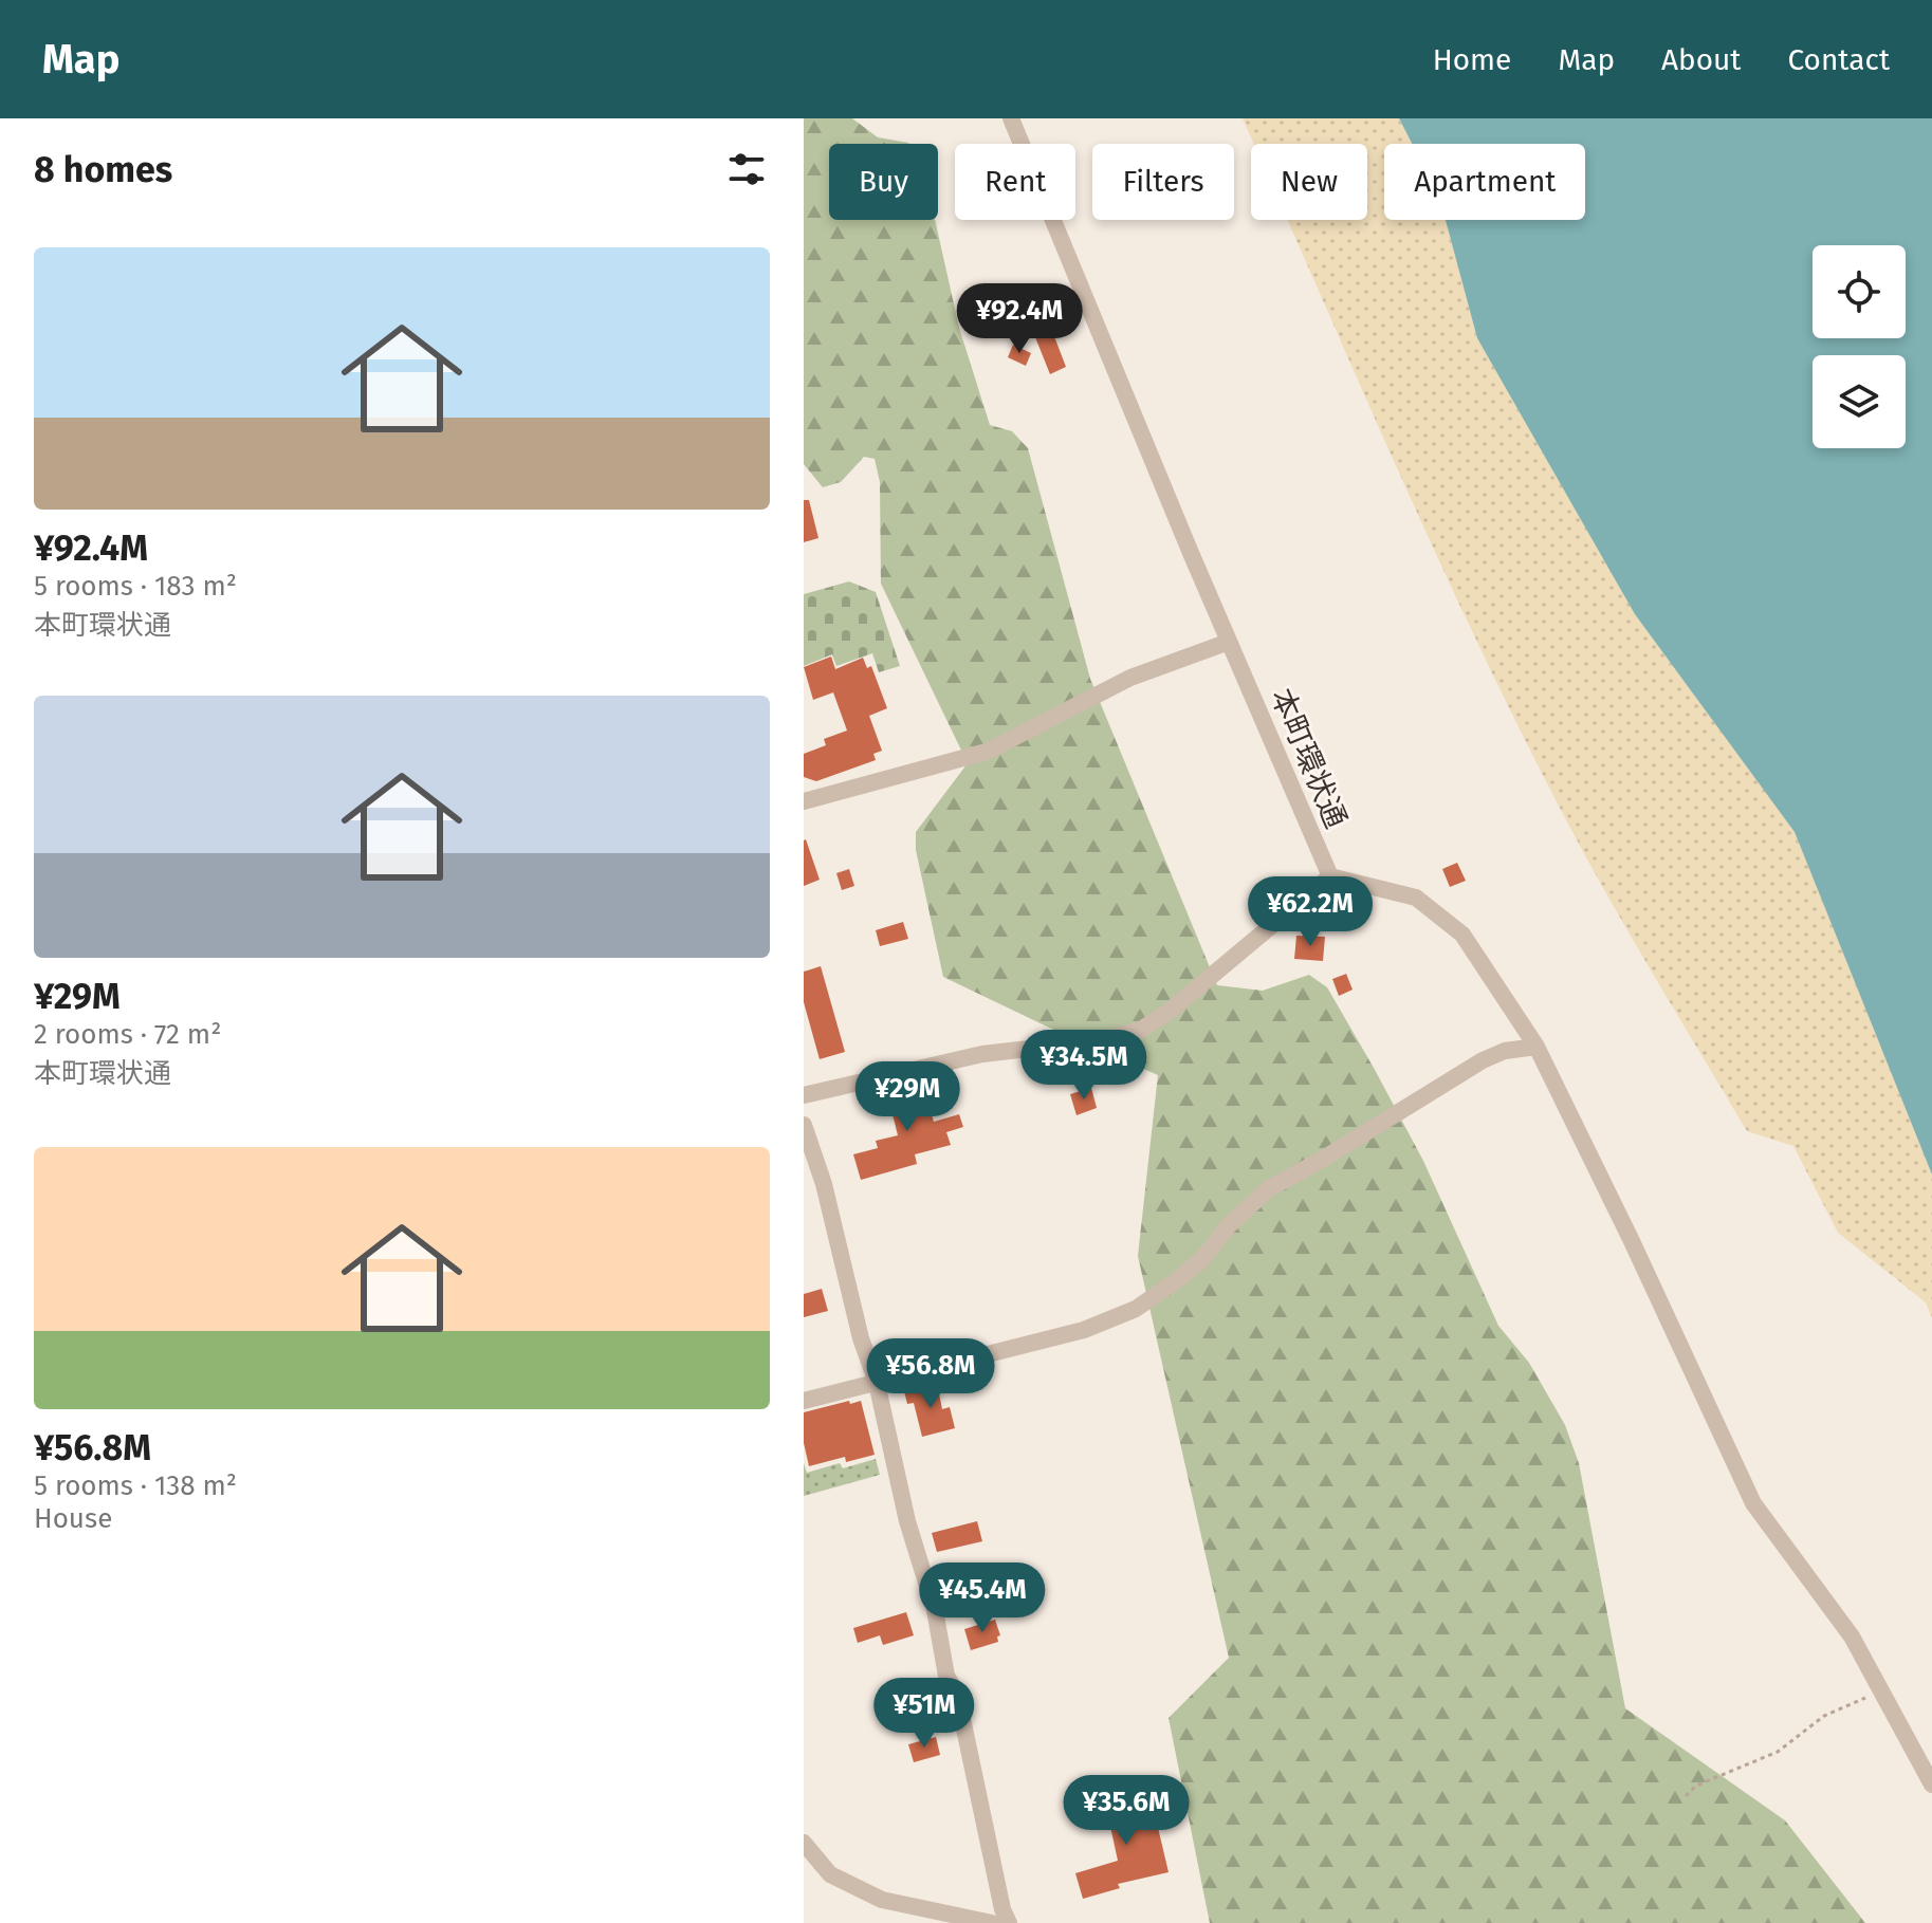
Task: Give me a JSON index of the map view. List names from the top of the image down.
{
  "streets": {
    "street": ["本町環状通"]
  },
  "page": {
    "header": "Map",
    "nav": [
      "Home",
      "Map",
      "About",
      "Contact"
    ],
    "heading": "8 homes",
    "chip": [
      "Buy",
      "Rent",
      "Filters",
      "New",
      "Apartment"
    ],
    "list": [
      {
        "name": "¥92.4M",
        "note": "5 rooms · 183 m² · 本町環状通"
      },
      {
        "name": "¥29M",
        "note": "2 rooms · 72 m² · 本町環状通"
      },
      {
        "name": "¥56.8M",
        "note": "5 rooms · 138 m² · House"
      }
    ],
    "price": [
      "¥92.4M",
      "¥62.2M",
      "¥34.5M",
      "¥29M",
      "¥56.8M",
      "¥45.4M",
      "¥51M",
      "¥35.6M"
    ]
  }
}
